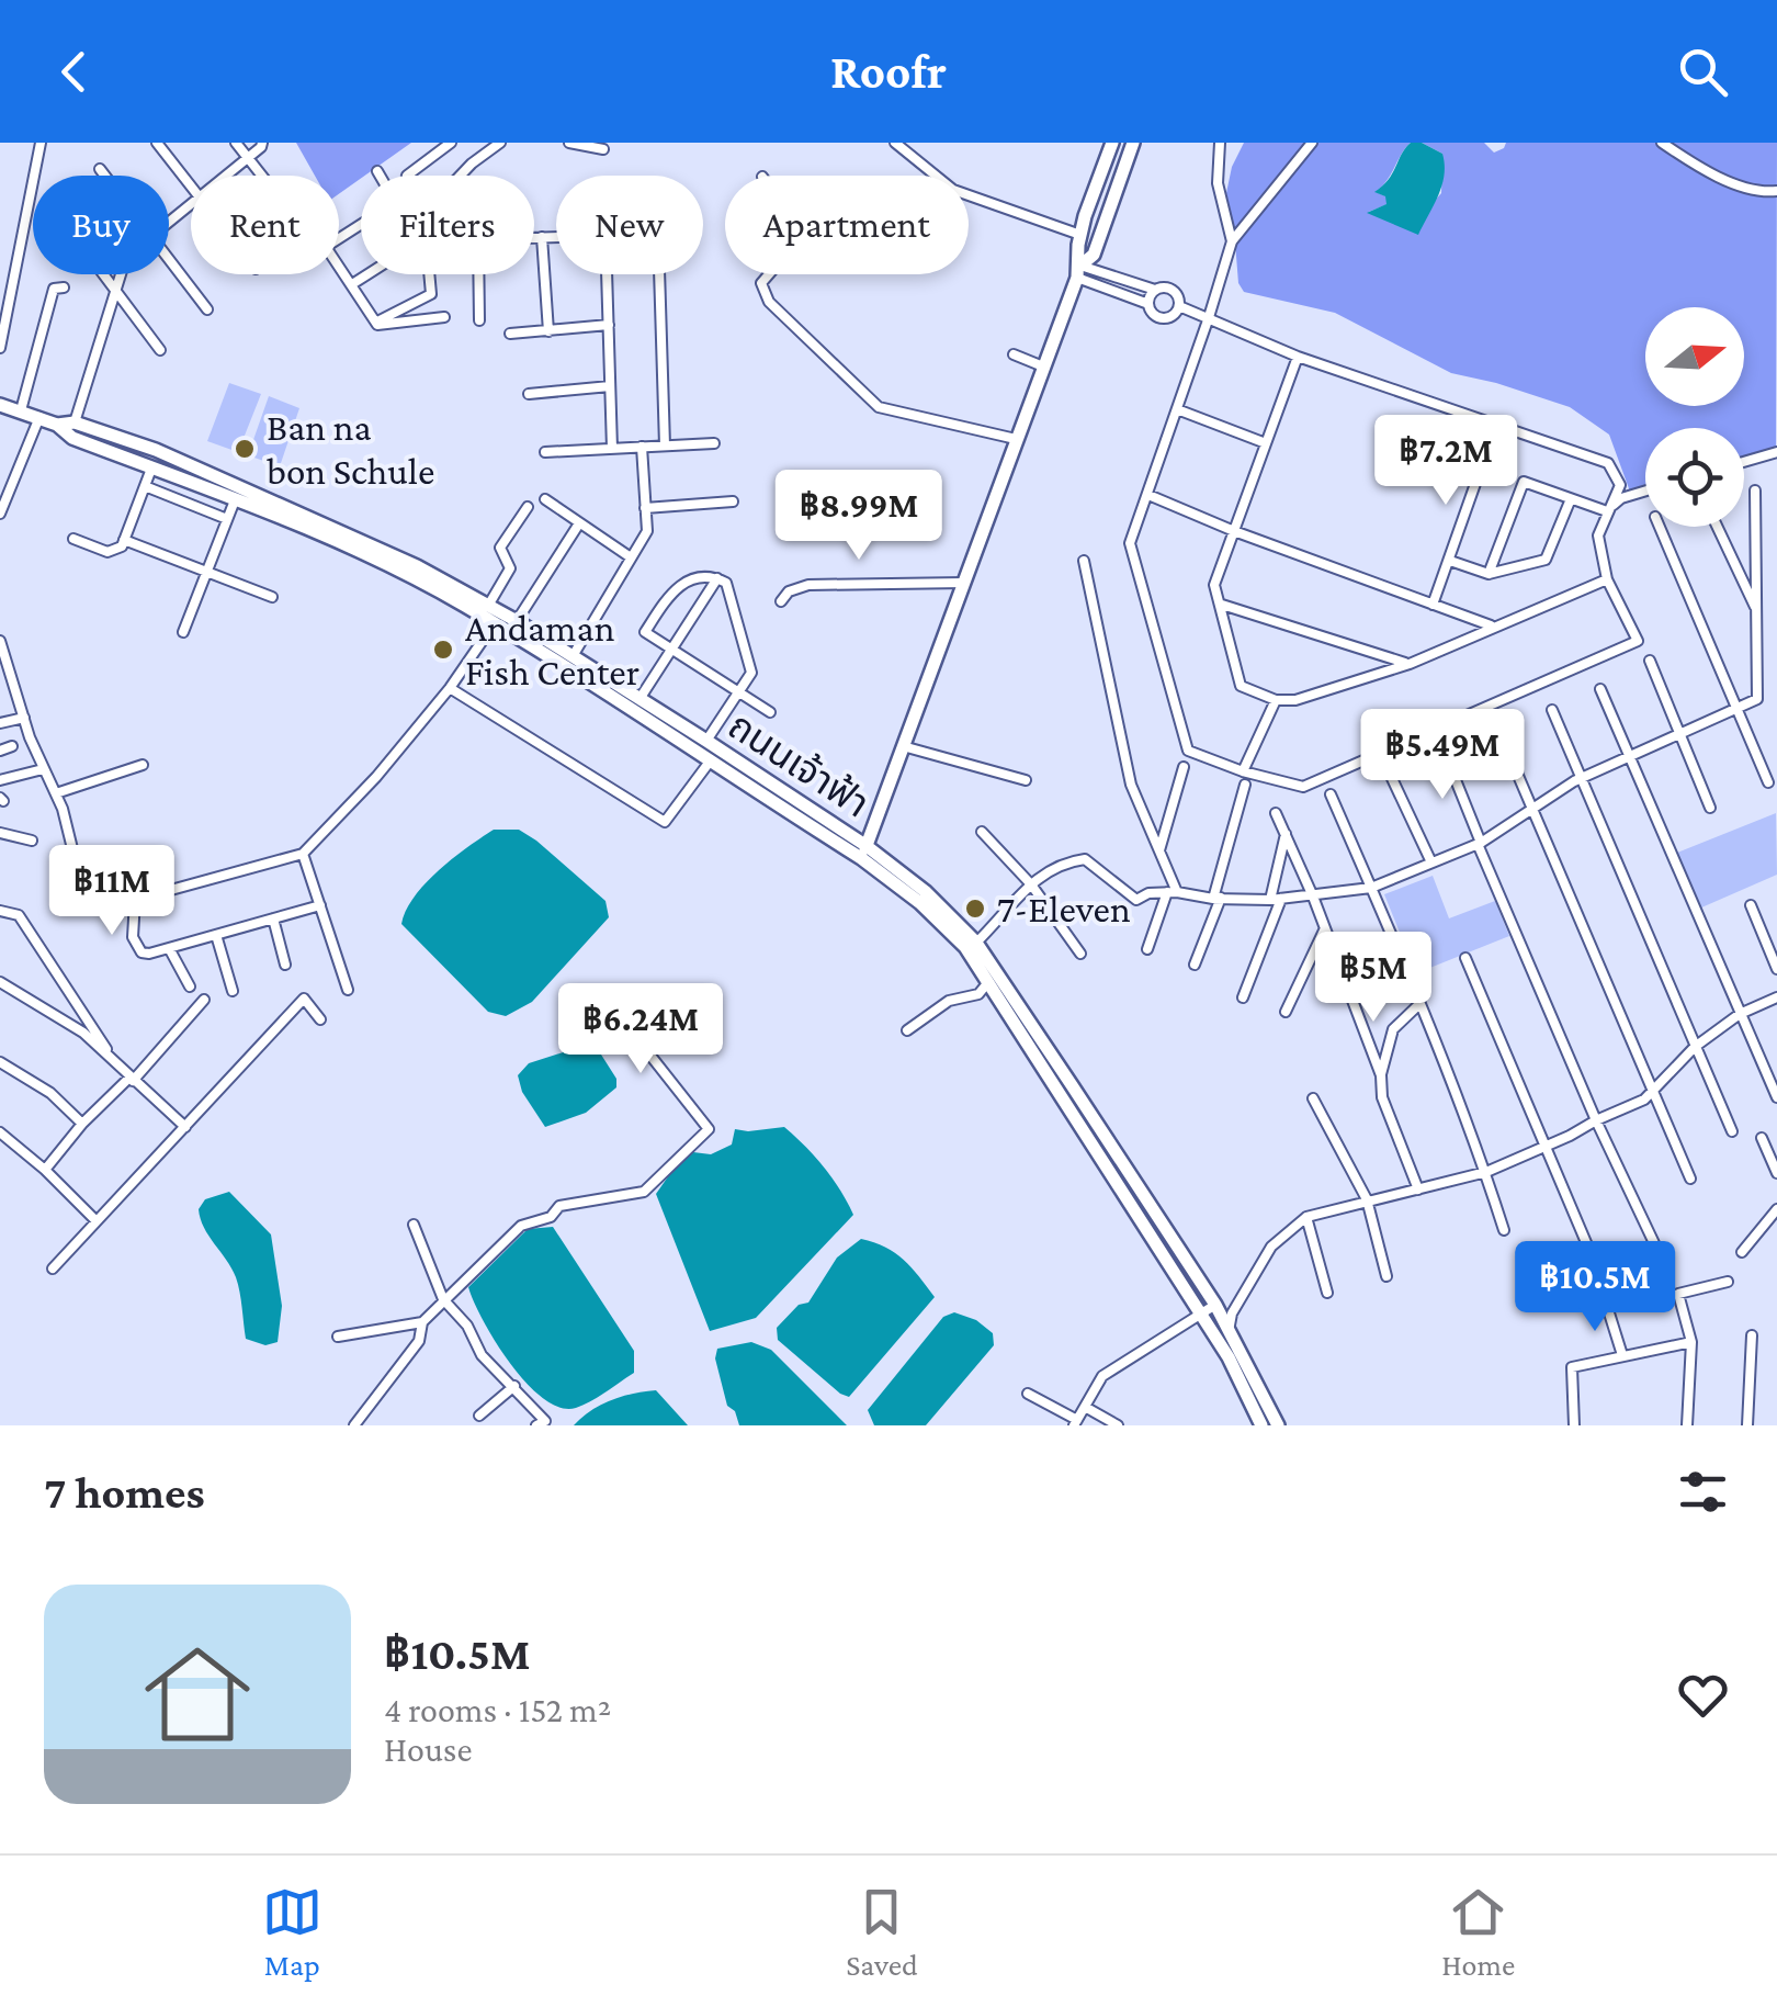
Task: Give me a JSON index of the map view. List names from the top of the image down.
{
  "streets": {
    "main road": ["ถนนเจ้าฟ้า"]
  },
  "places": ["Ban na bon Schule", "Andaman Fish Center", "7-Eleven"],
  "north": "right",
  "page": {
    "header": "Roofr",
    "chip": [
      "Buy",
      "Rent",
      "Filters",
      "New",
      "Apartment"
    ],
    "price": [
      "฿7.2M",
      "฿8.99M",
      "฿5.49M",
      "฿11M",
      "฿5M",
      "฿6.24M",
      "฿10.5M"
    ],
    "heading": "7 homes",
    "list": [
      {
        "name": "฿10.5M",
        "note": "4 rooms · 152 m² · House"
      }
    ],
    "tabs": ["Map", "Saved", "Home"]
  }
}
